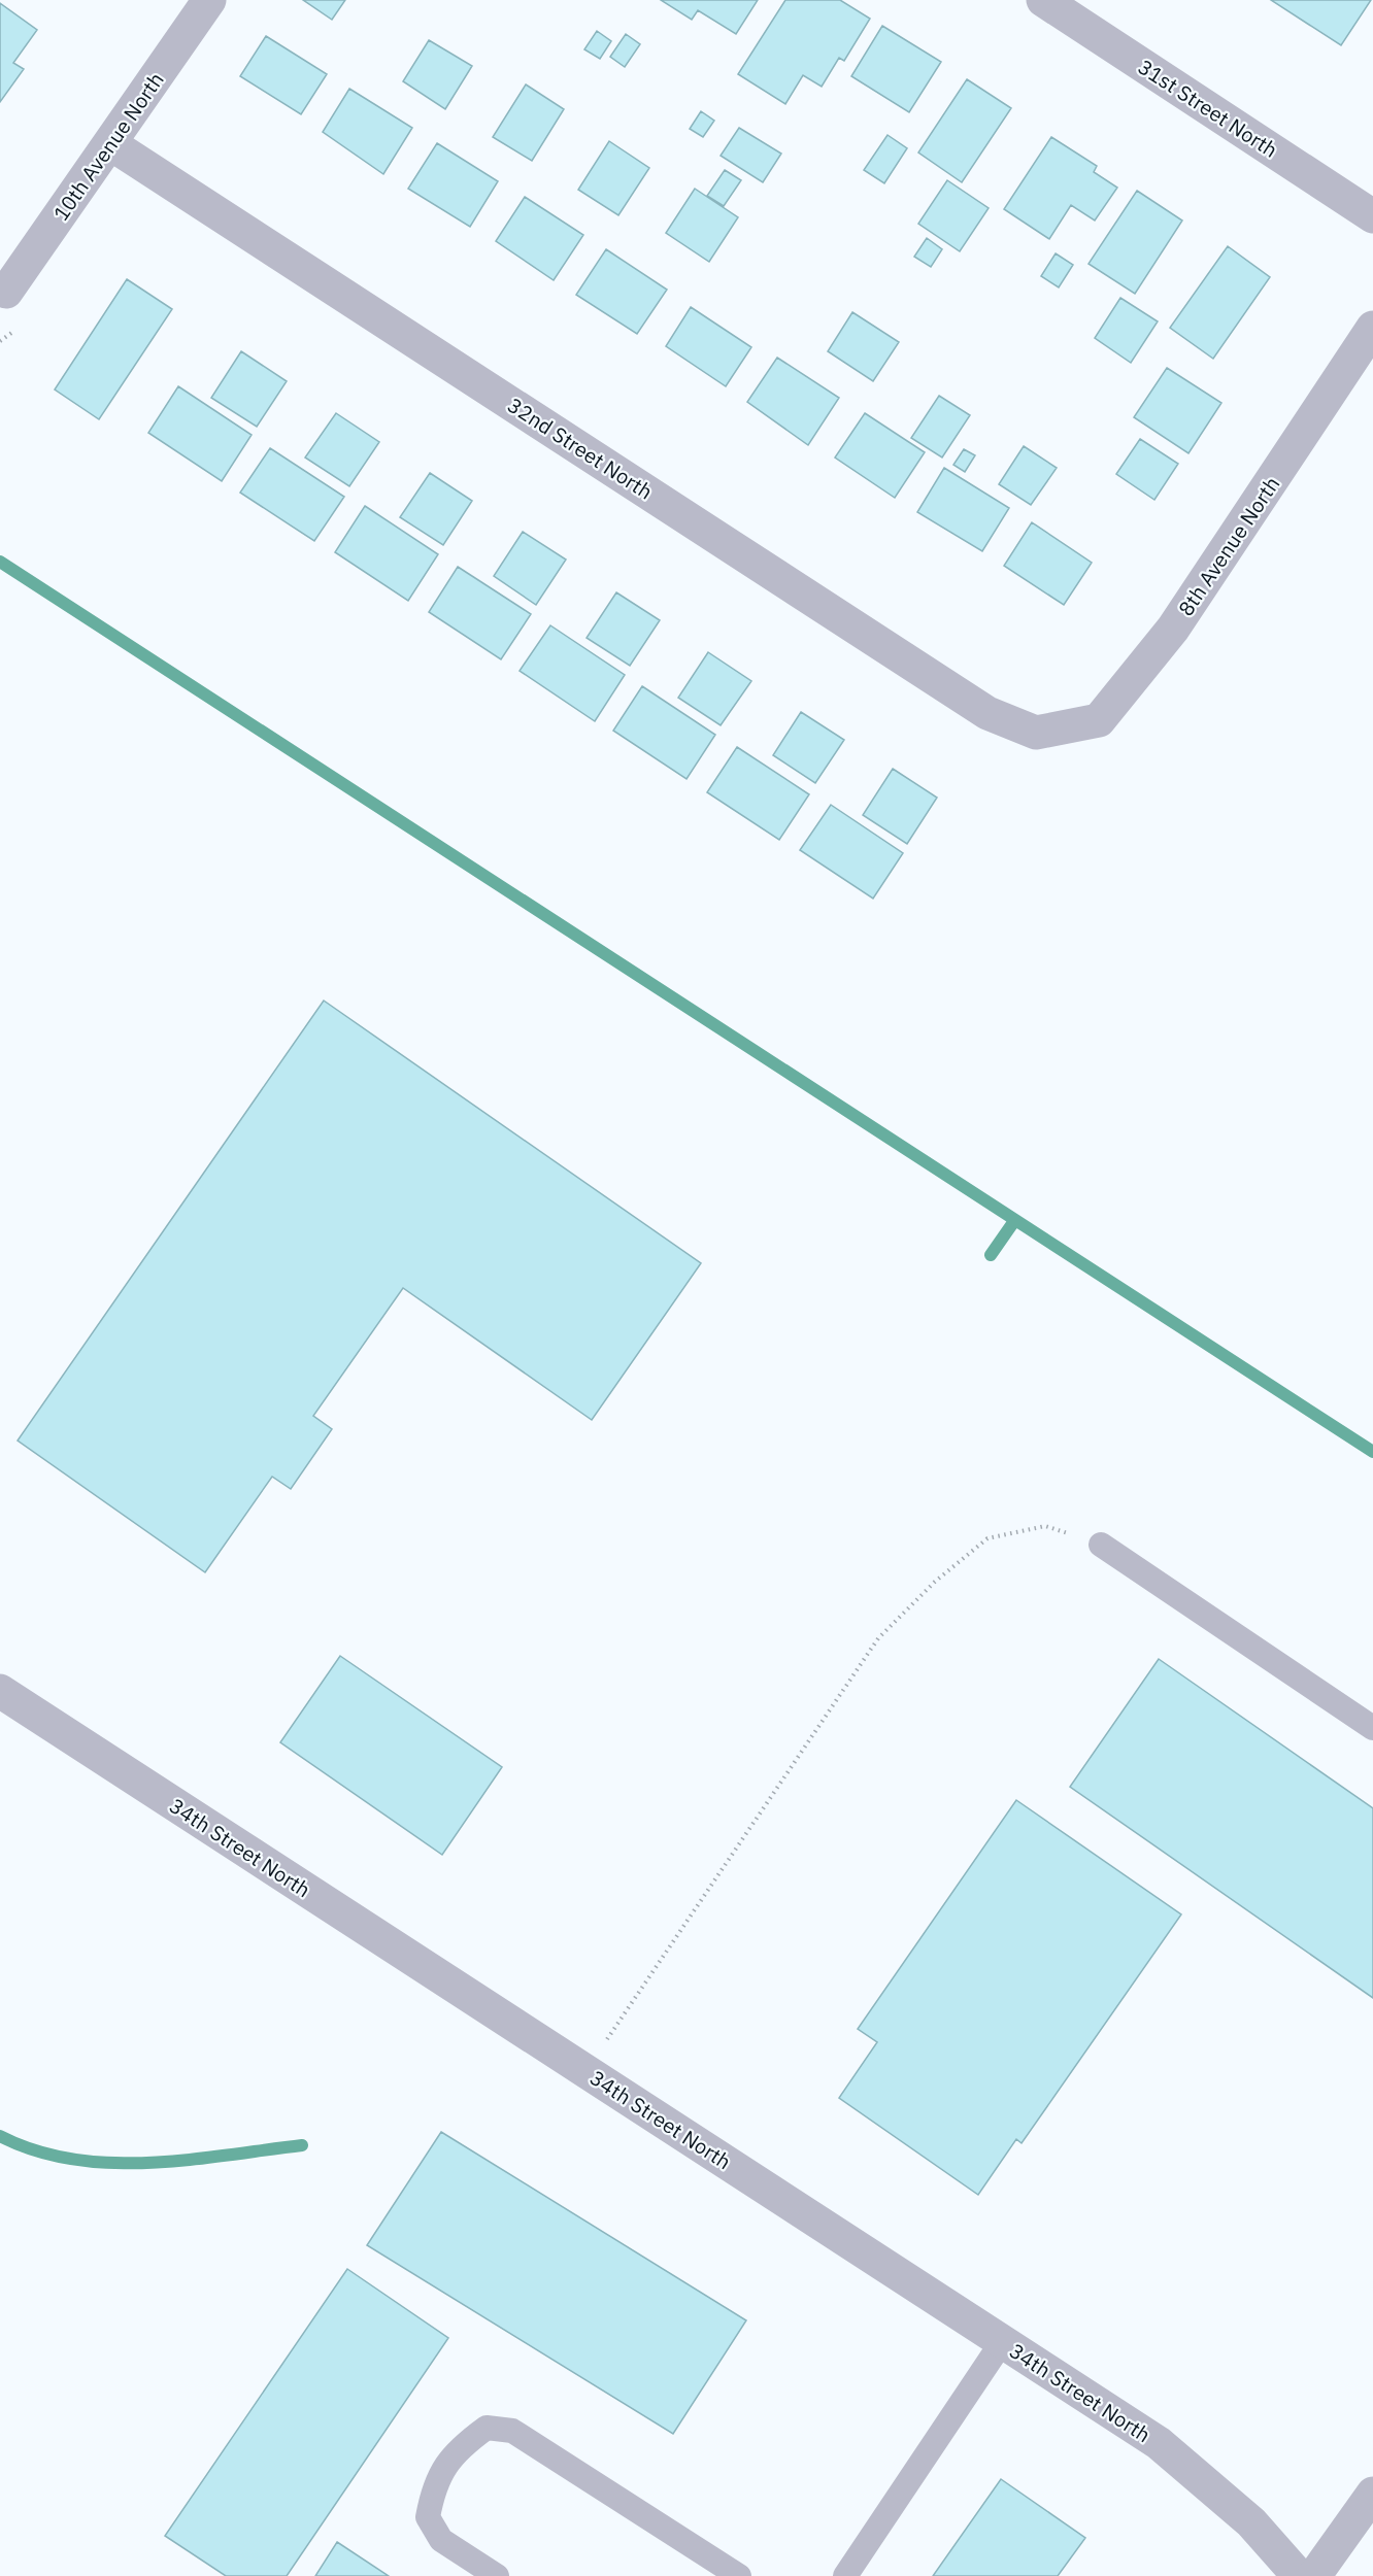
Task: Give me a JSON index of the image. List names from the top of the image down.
{
  "streets": {
    "street": [
      "31st Street North",
      "10th Avenue North",
      "32nd Street North",
      "8th Avenue North",
      "34th Street North"
    ]
  },
  "crossings": [
    ["10th Avenue North", "32nd Street North"],
    ["32nd Street North", "8th Avenue North"]
  ]
}
